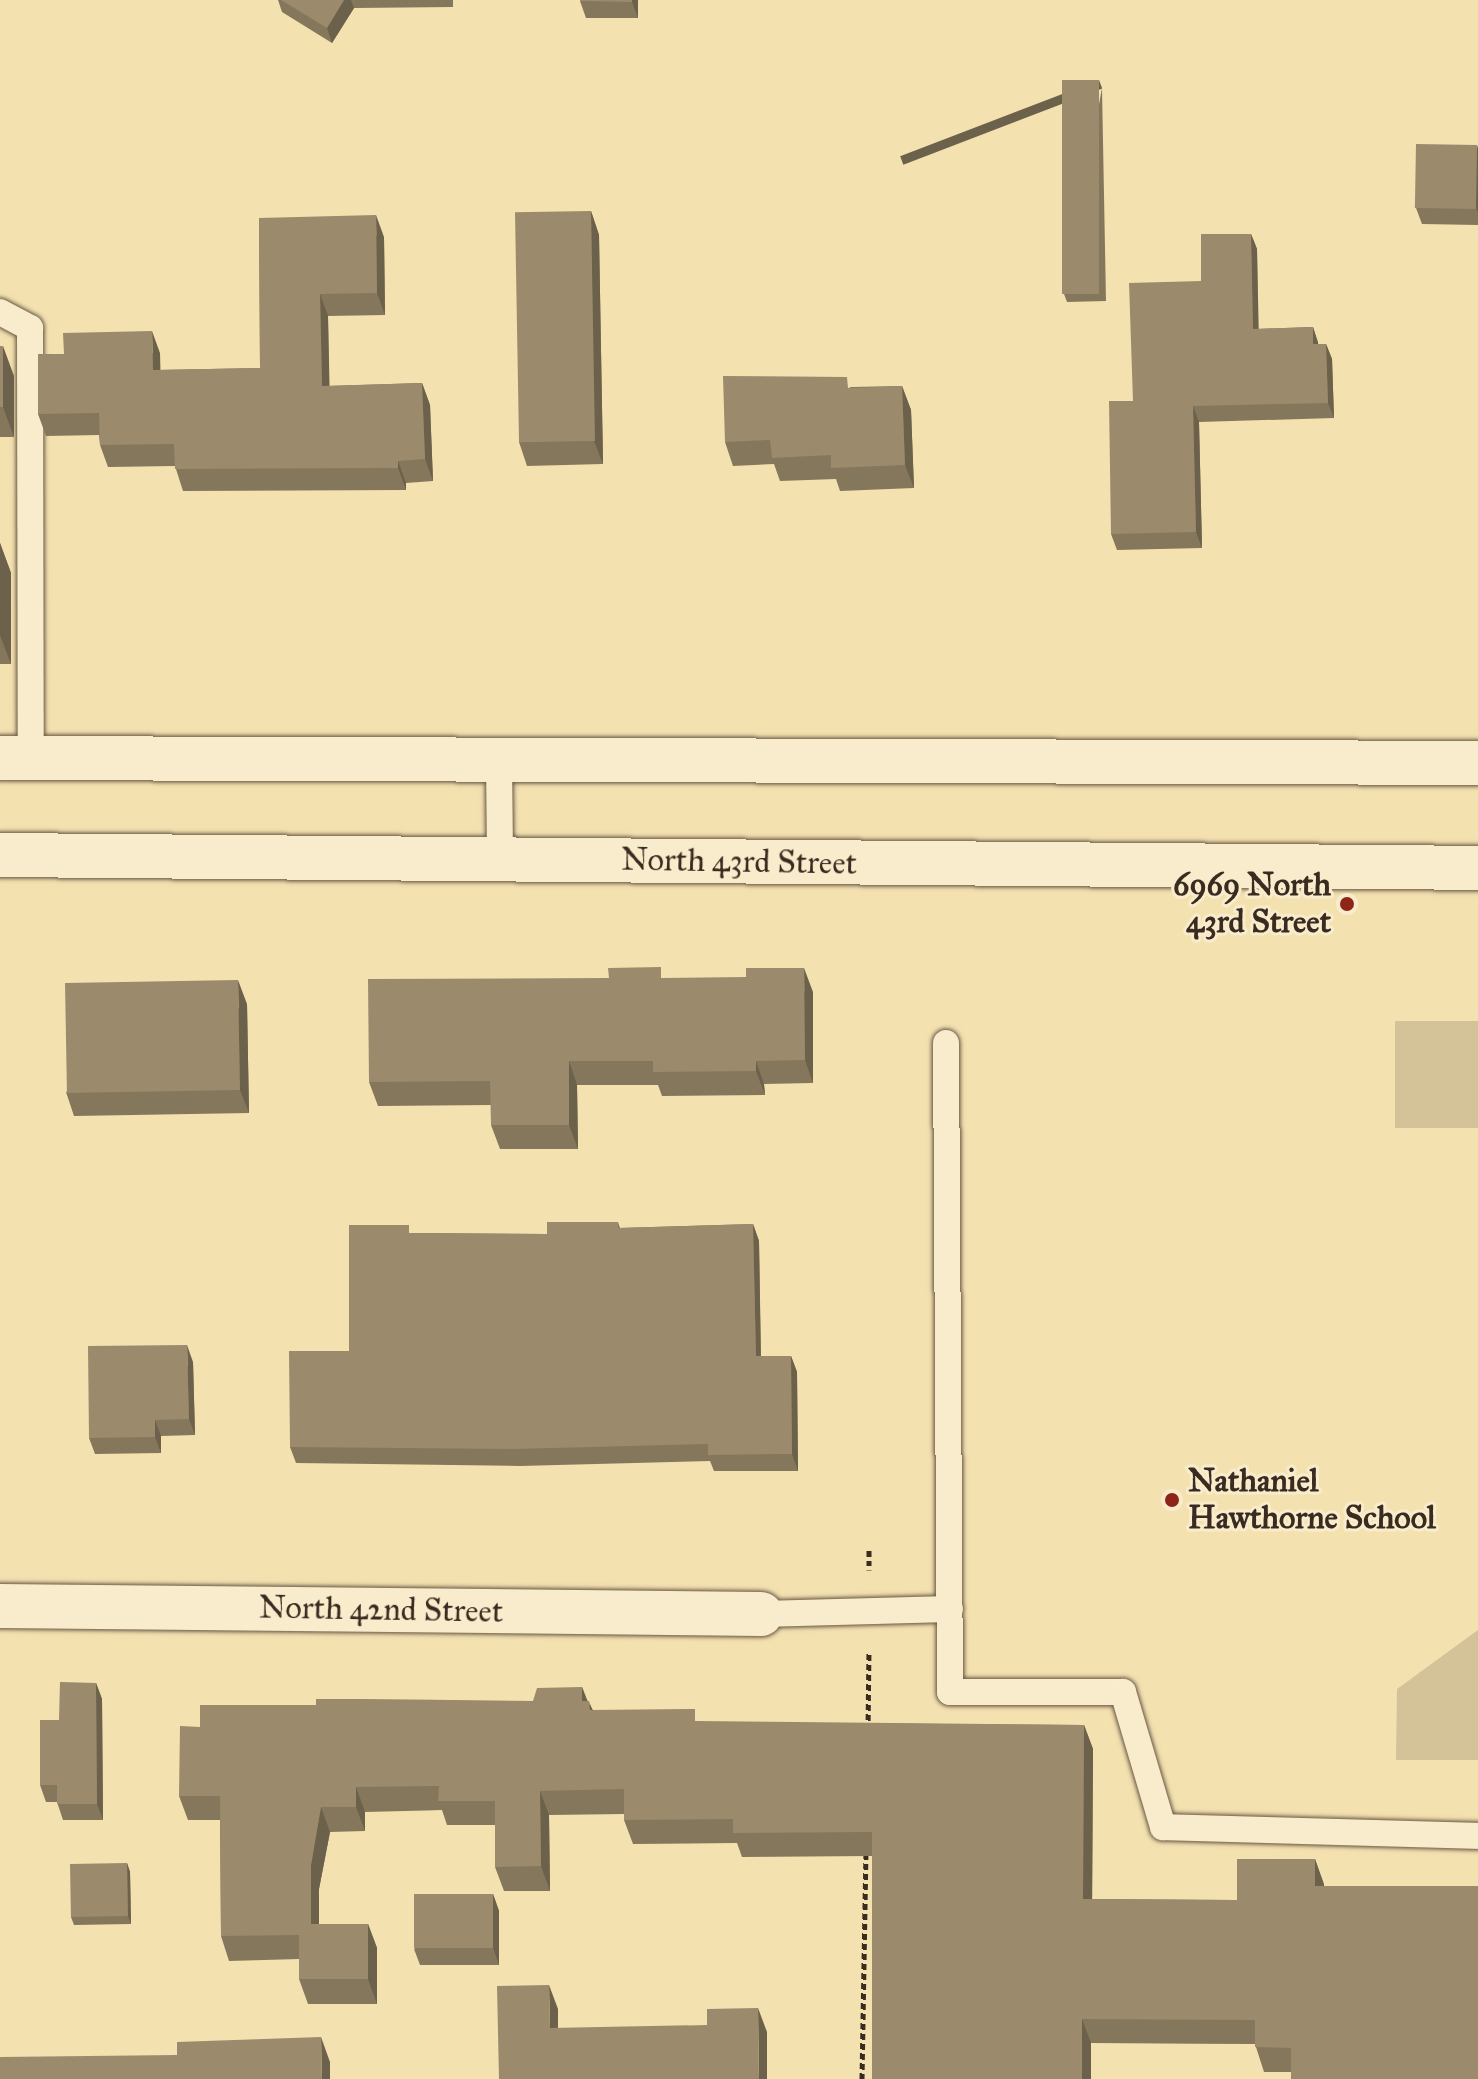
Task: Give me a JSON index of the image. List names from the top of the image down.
{
  "streets": {
    "main road": ["North 43rd Street", "North 42nd Street"]
  },
  "places": ["6969 North 43rd Street", "Nathaniel Hawthorne School"]
}
